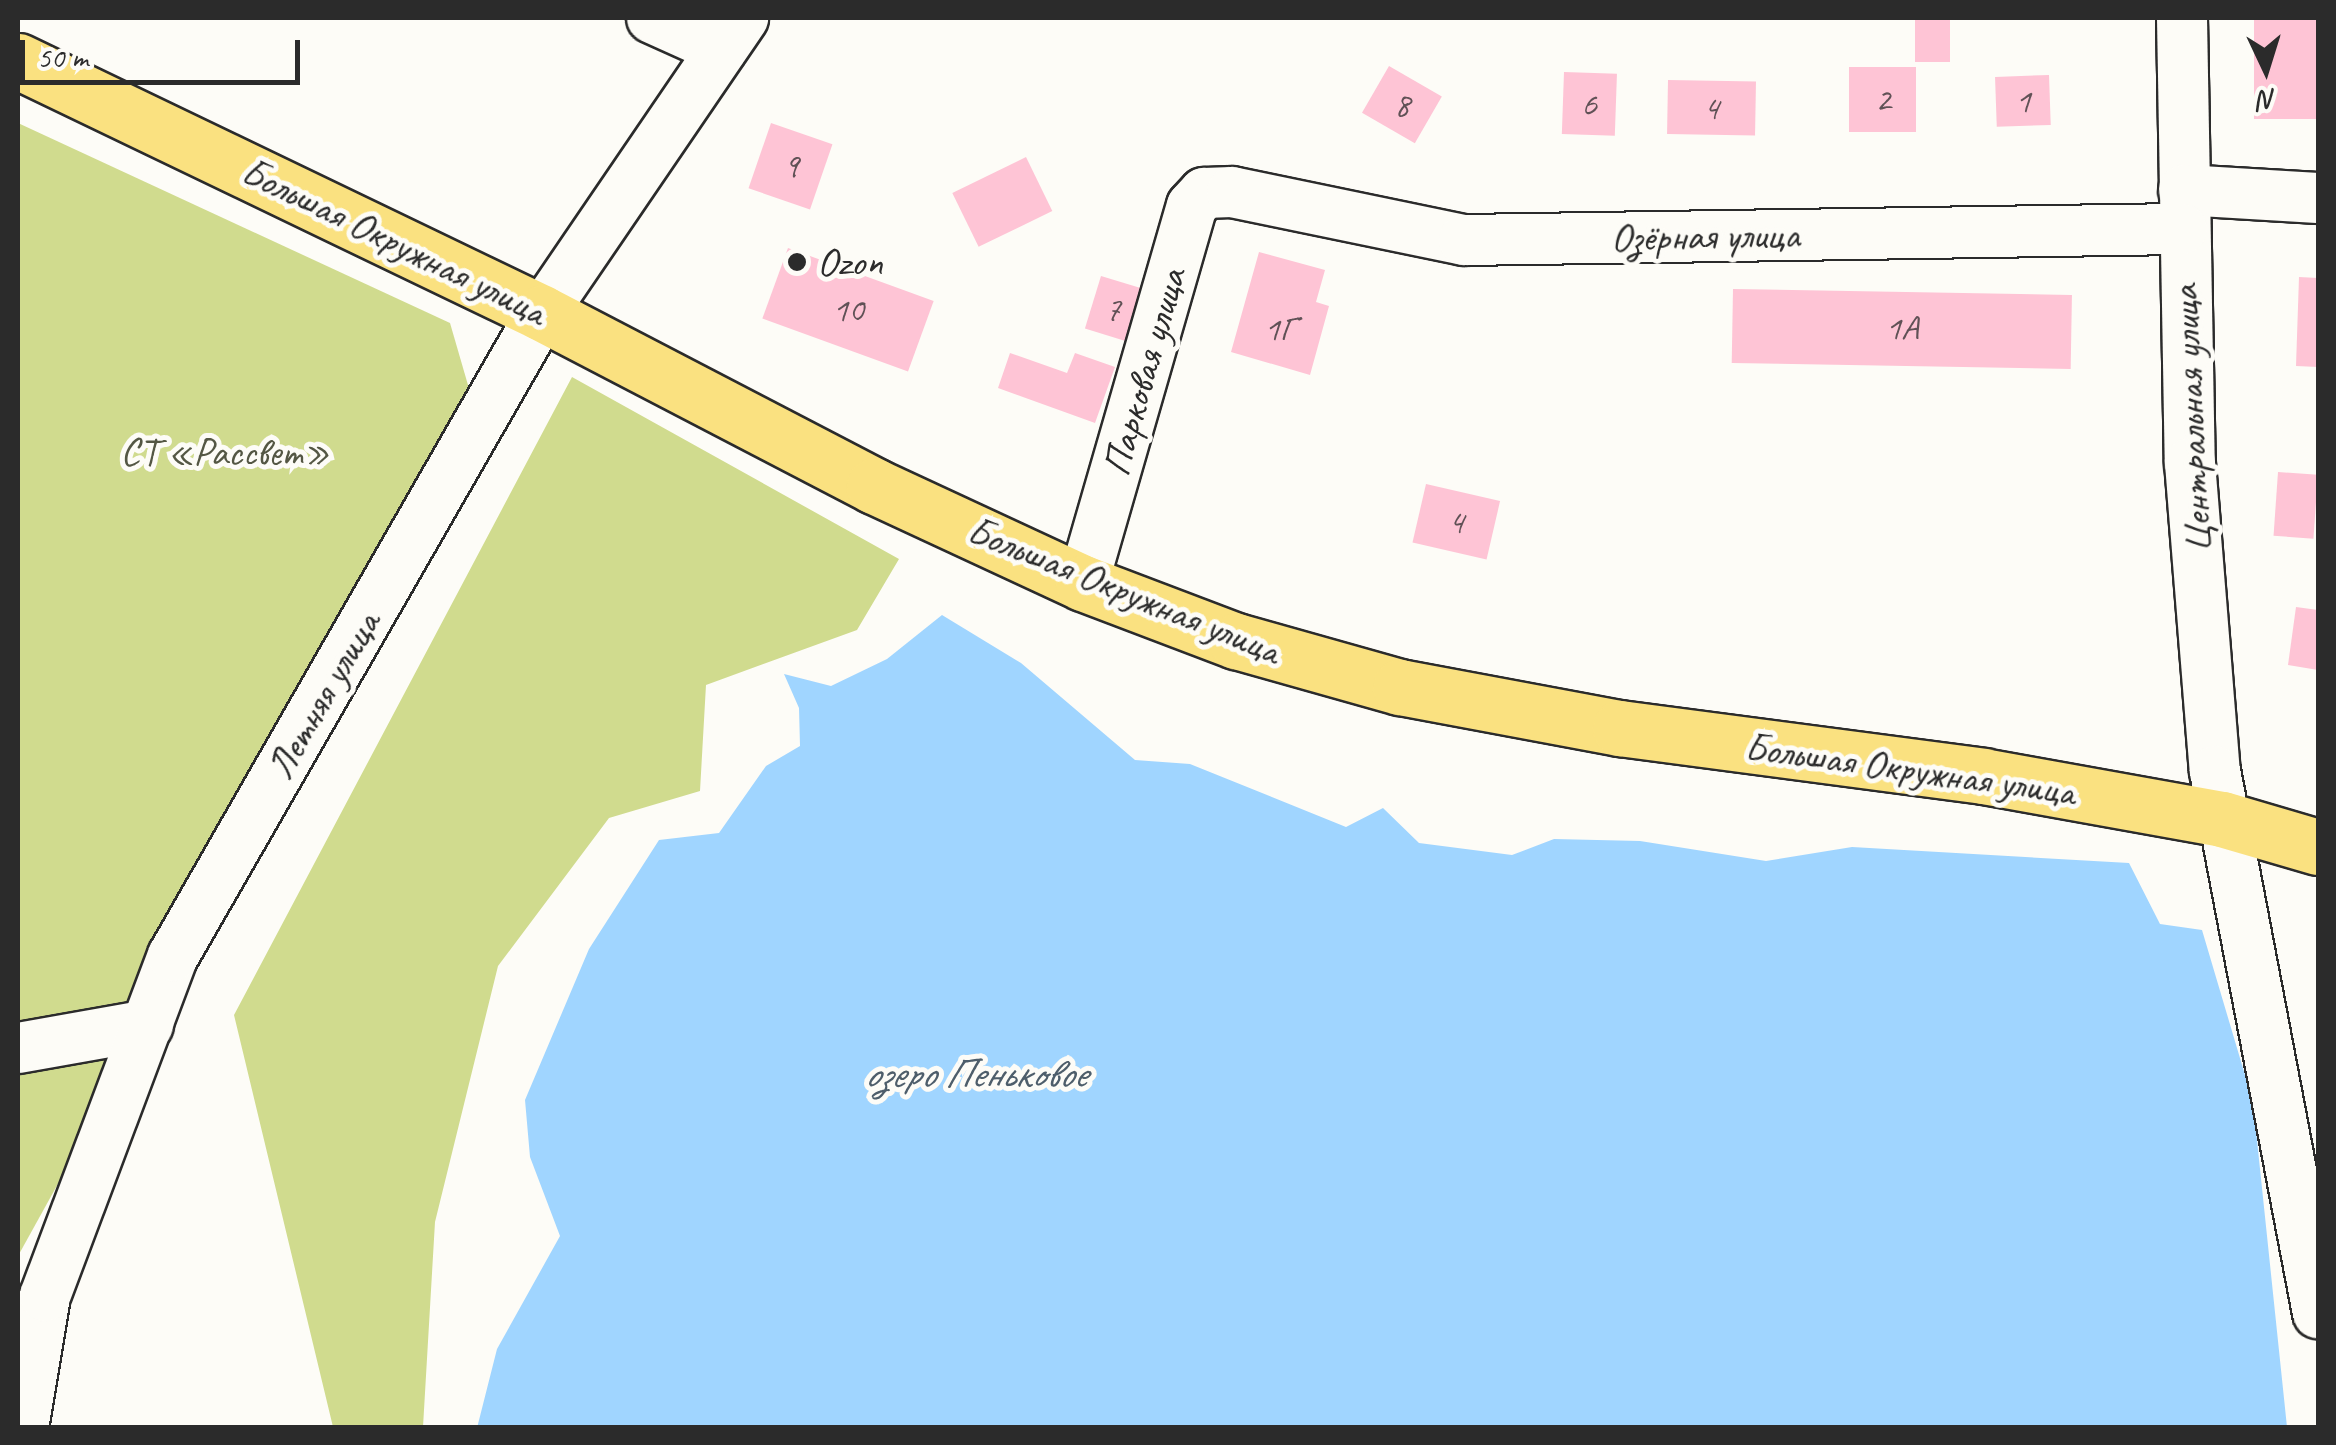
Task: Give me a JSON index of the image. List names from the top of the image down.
{
  "streets": {
    "main road": ["Большая Окружная улица"],
    "street": [
      "Озёрная улица",
      "Парковая улица",
      "Центральная улица",
      "Летняя улица"
    ]
  },
  "crossings": [
    ["Озёрная улица", "Парковая улица"],
    ["Озёрная улица", "Центральная улица"],
    ["Большая Окружная улица", "Парковая улица"],
    ["Большая Окружная улица", "Центральная улица"],
    ["Большая Окружная улица", "Летняя улица"]
  ],
  "water": ["озеро Пеньковое"],
  "parks": ["СТ «Рассвет»"],
  "places": ["Ozon"],
  "house_numbers": [
    "2",
    "1",
    "6",
    "8",
    "4",
    "9",
    "7",
    "10",
    "1А",
    "1Г",
    "4"
  ],
  "scale_bar": "50 m",
  "north": "bottom"
}
